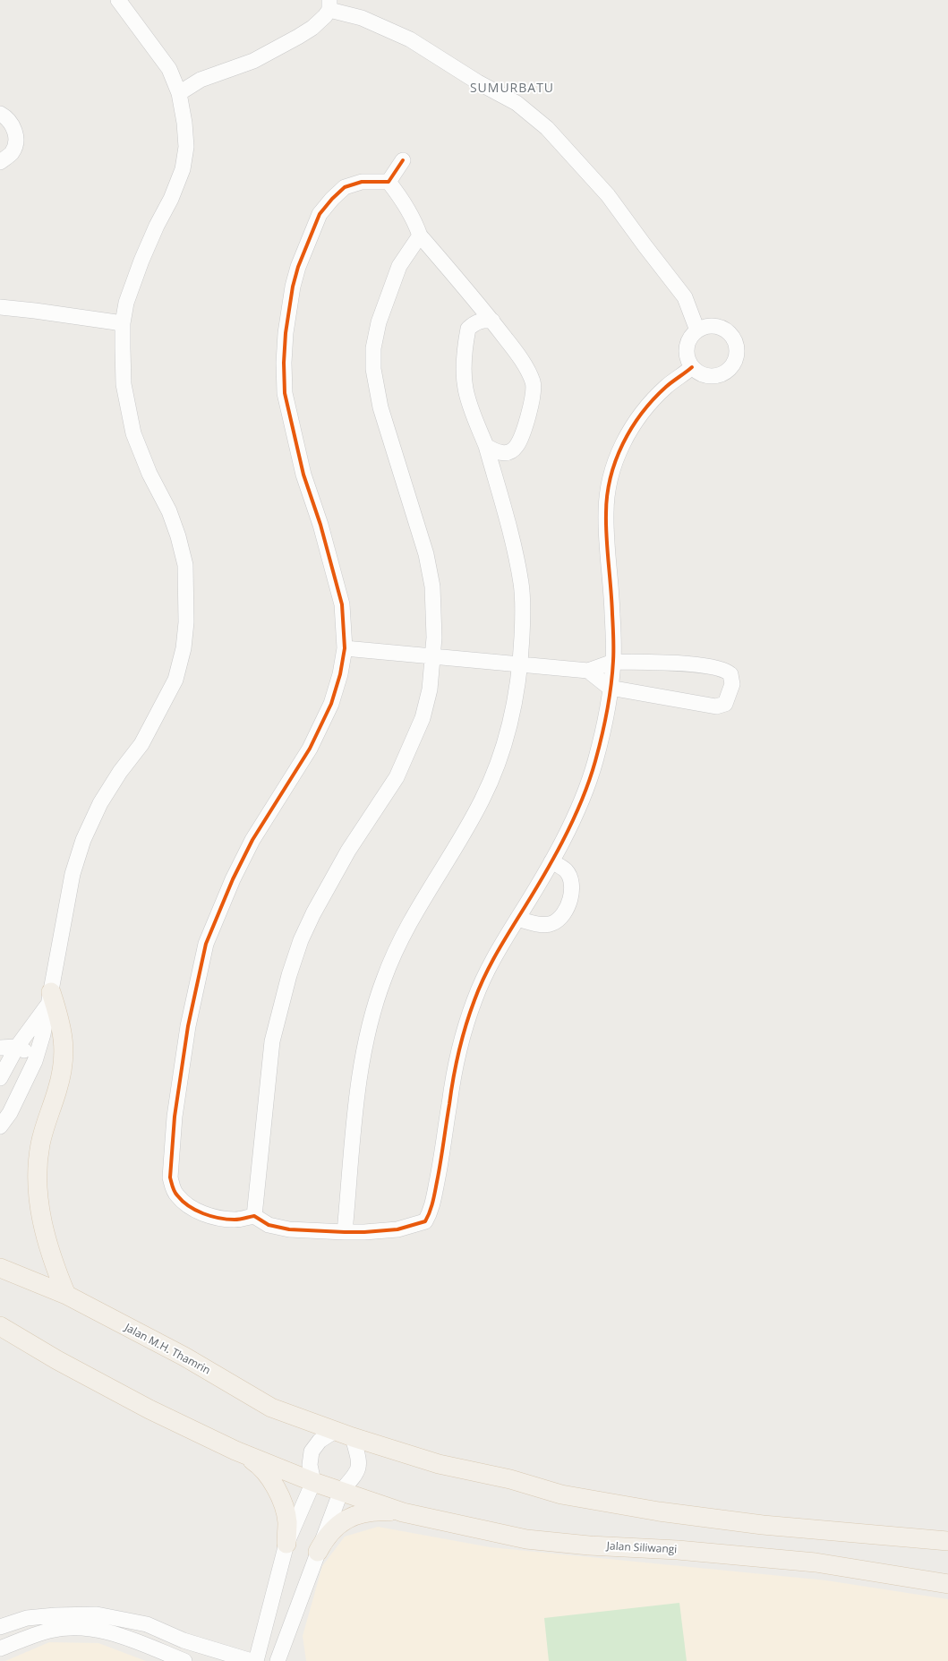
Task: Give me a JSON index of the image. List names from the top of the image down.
{
  "streets": {
    "main road": ["Jalan M.H. Thamrin", "Jalan Siliwangi"]
  },
  "crossings": [
    ["Jalan M.H. Thamrin", "Jalan Siliwangi"]
  ],
  "districts": ["SUMURBATU"]
}
